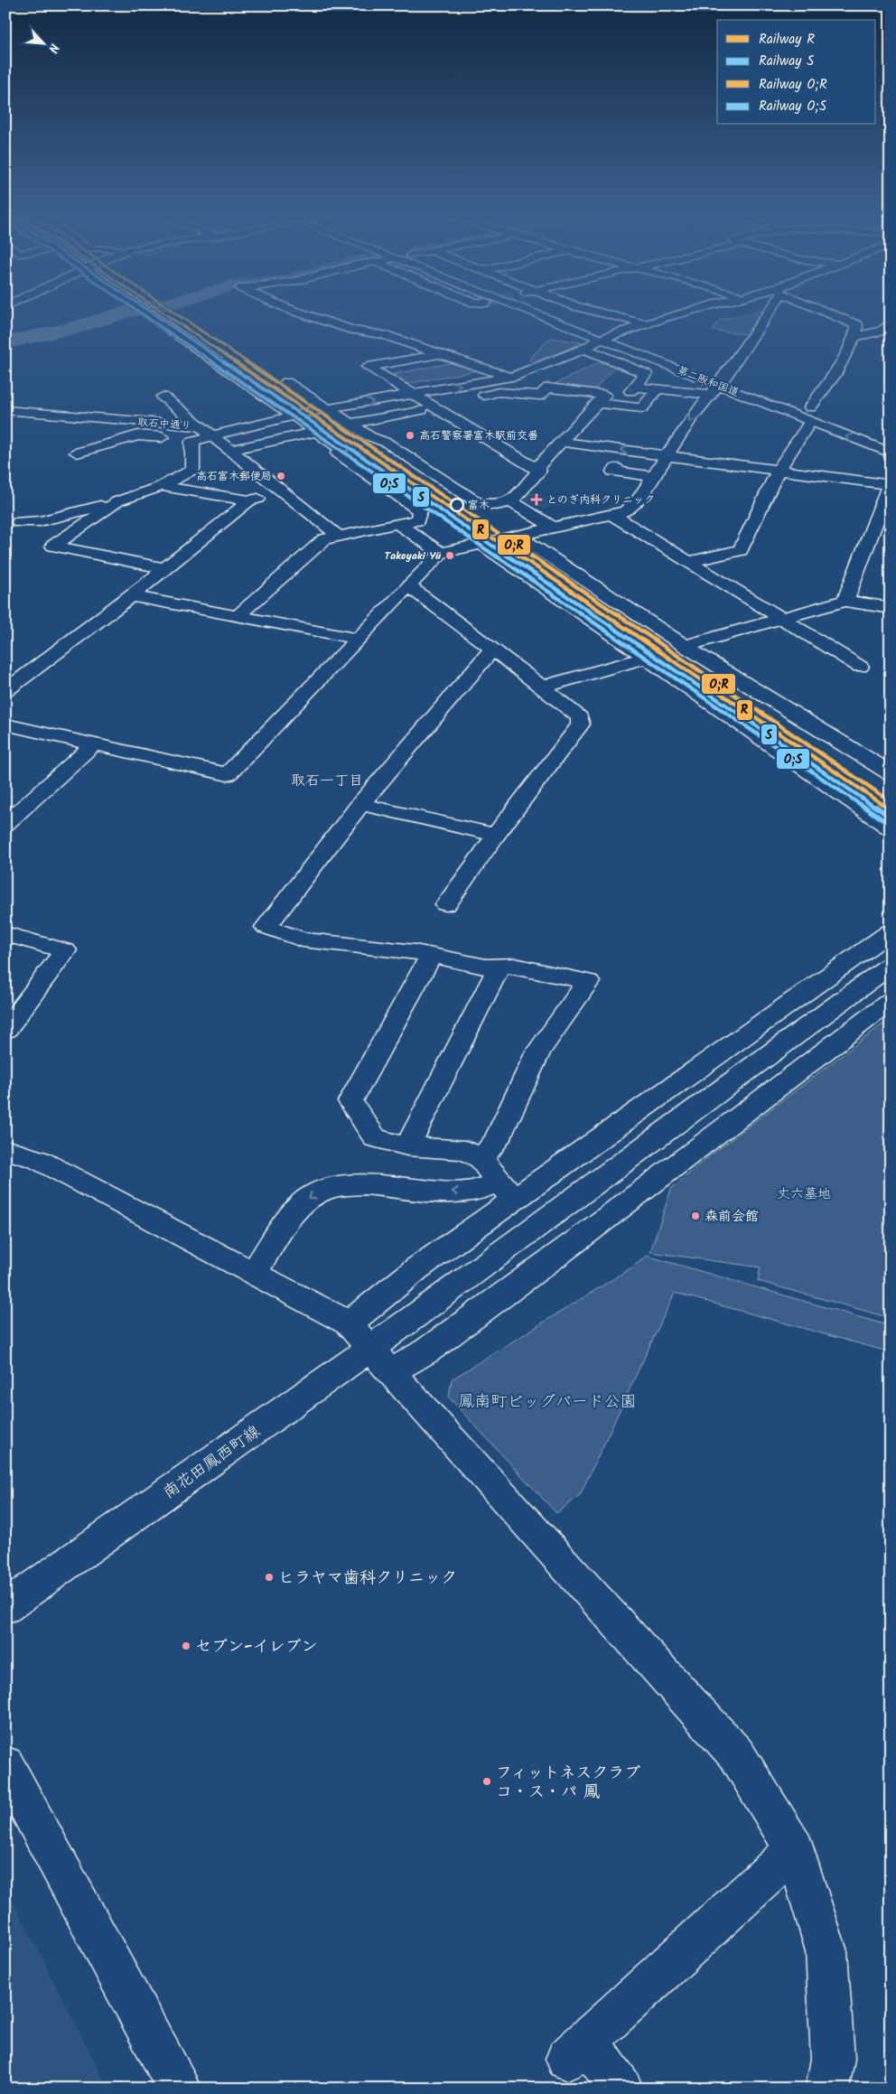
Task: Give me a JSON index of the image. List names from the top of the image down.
{
  "streets": {
    "main road": ["第二阪和国道", "取石中通り", "南花田鳳西町線"]
  },
  "districts": ["取石一丁目"],
  "parks": ["丈六墓地", "鳳南町ビッグバード公園"],
  "places": {
    "other": [
      "高石警察署富木駅前交番",
      "高石富木郵便局",
      "富木",
      "Takoyaki Yū",
      "森前会館",
      "ヒラヤマ歯科クリニック",
      "セブン-イレブン",
      "フィットネスクラブ コ・ス・パ 鳳"
    ],
    "health": ["とのぎ内科クリニック"]
  },
  "lines": [
    "rail line R",
    "rail line S",
    "rail line O;R",
    "rail line O;S"
  ],
  "legend": [
    "Railway R",
    "Railway S",
    "Railway O;R",
    "Railway O;S"
  ],
  "north": "bottom right"
}
